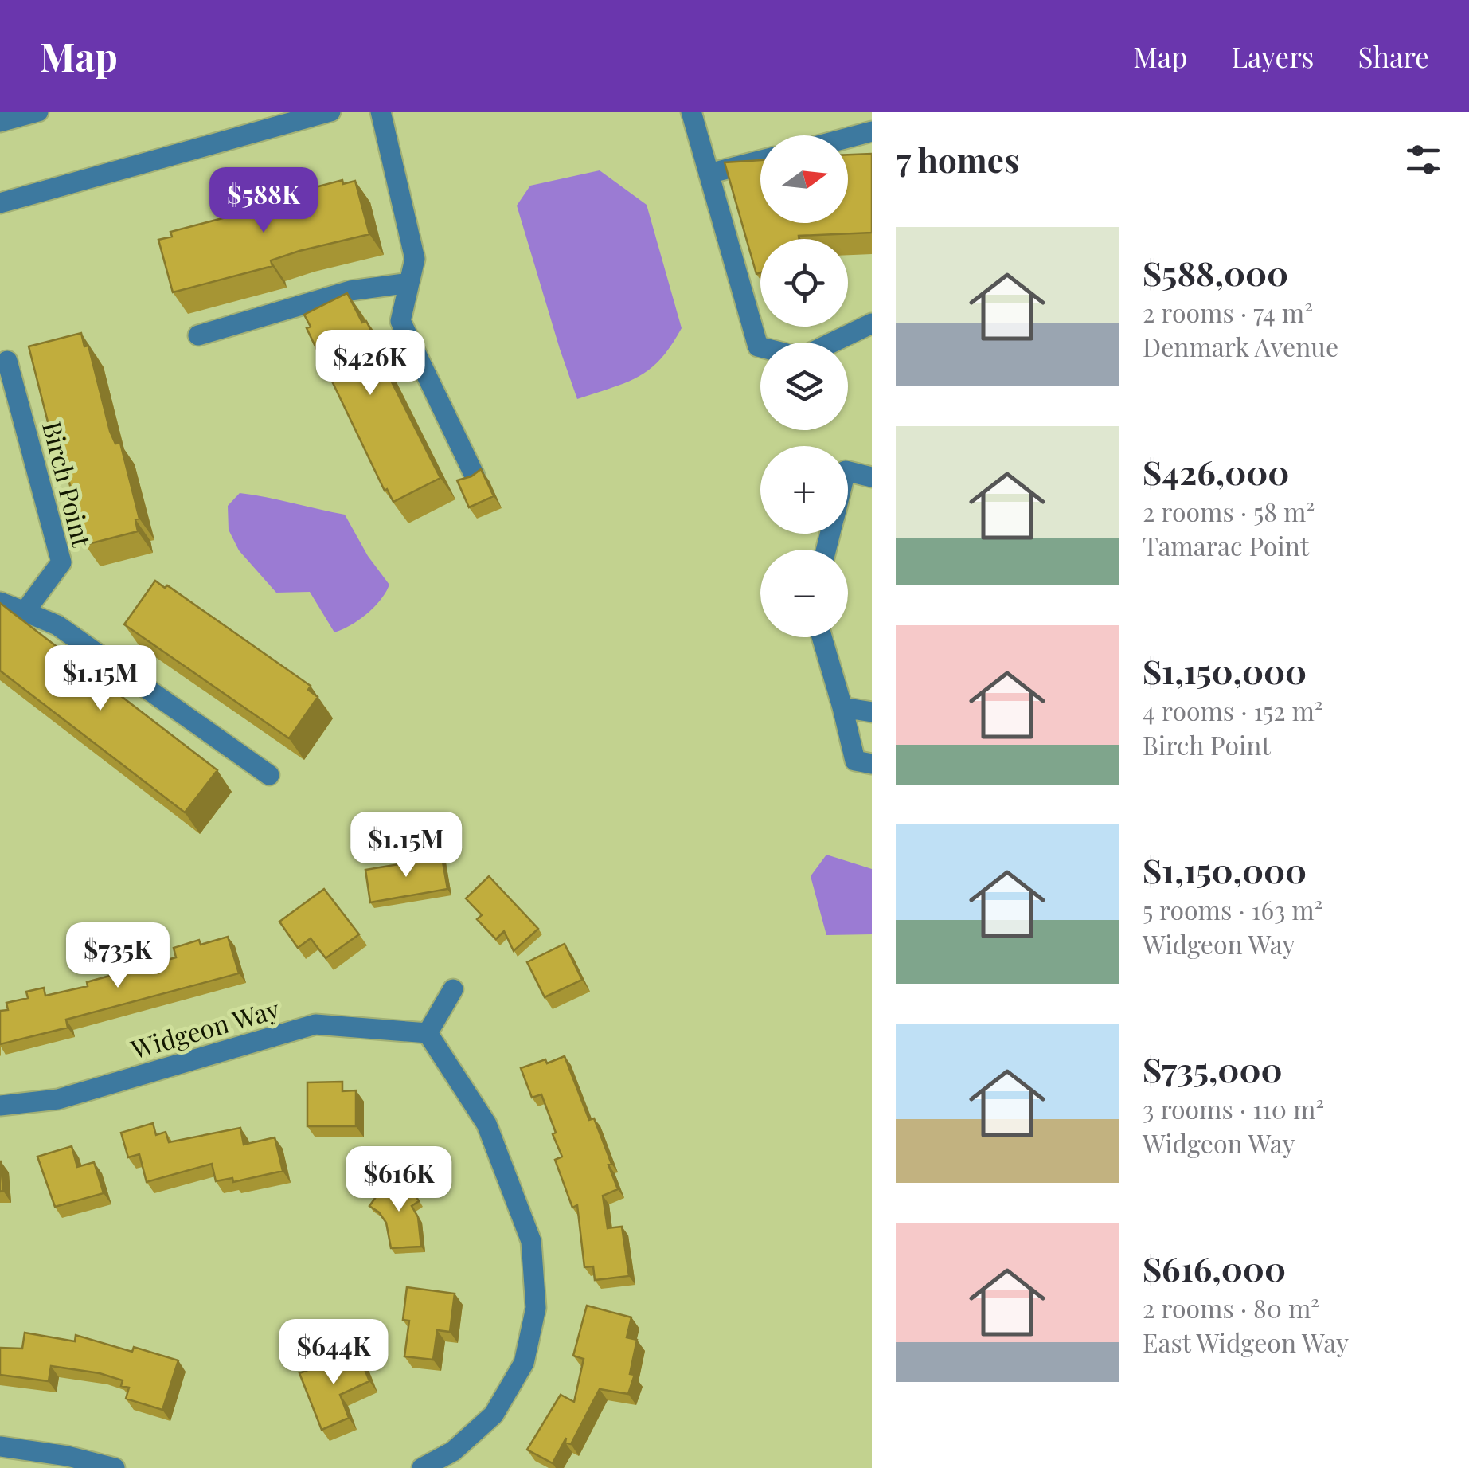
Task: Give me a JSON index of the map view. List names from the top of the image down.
{
  "streets": {
    "street": ["Birch Point", "Widgeon Way"]
  },
  "north": "right",
  "page": {
    "header": "Map",
    "nav": ["Map", "Layers", "Share"],
    "heading": "7 homes",
    "map_buttons": ["+", "−"],
    "price": [
      "$588K",
      "$426K",
      "$1.15M",
      "$1.15M",
      "$735K",
      "$616K",
      "$644K"
    ],
    "list": [
      {
        "name": "$588,000",
        "note": "2 rooms · 74 m² · Denmark Avenue"
      },
      {
        "name": "$426,000",
        "note": "2 rooms · 58 m² · Tamarac Point"
      },
      {
        "name": "$1,150,000",
        "note": "4 rooms · 152 m² · Birch Point"
      },
      {
        "name": "$1,150,000",
        "note": "5 rooms · 163 m² · Widgeon Way"
      },
      {
        "name": "$735,000",
        "note": "3 rooms · 110 m² · Widgeon Way"
      },
      {
        "name": "$616,000",
        "note": "2 rooms · 80 m² · East Widgeon Way"
      }
    ]
  }
}
